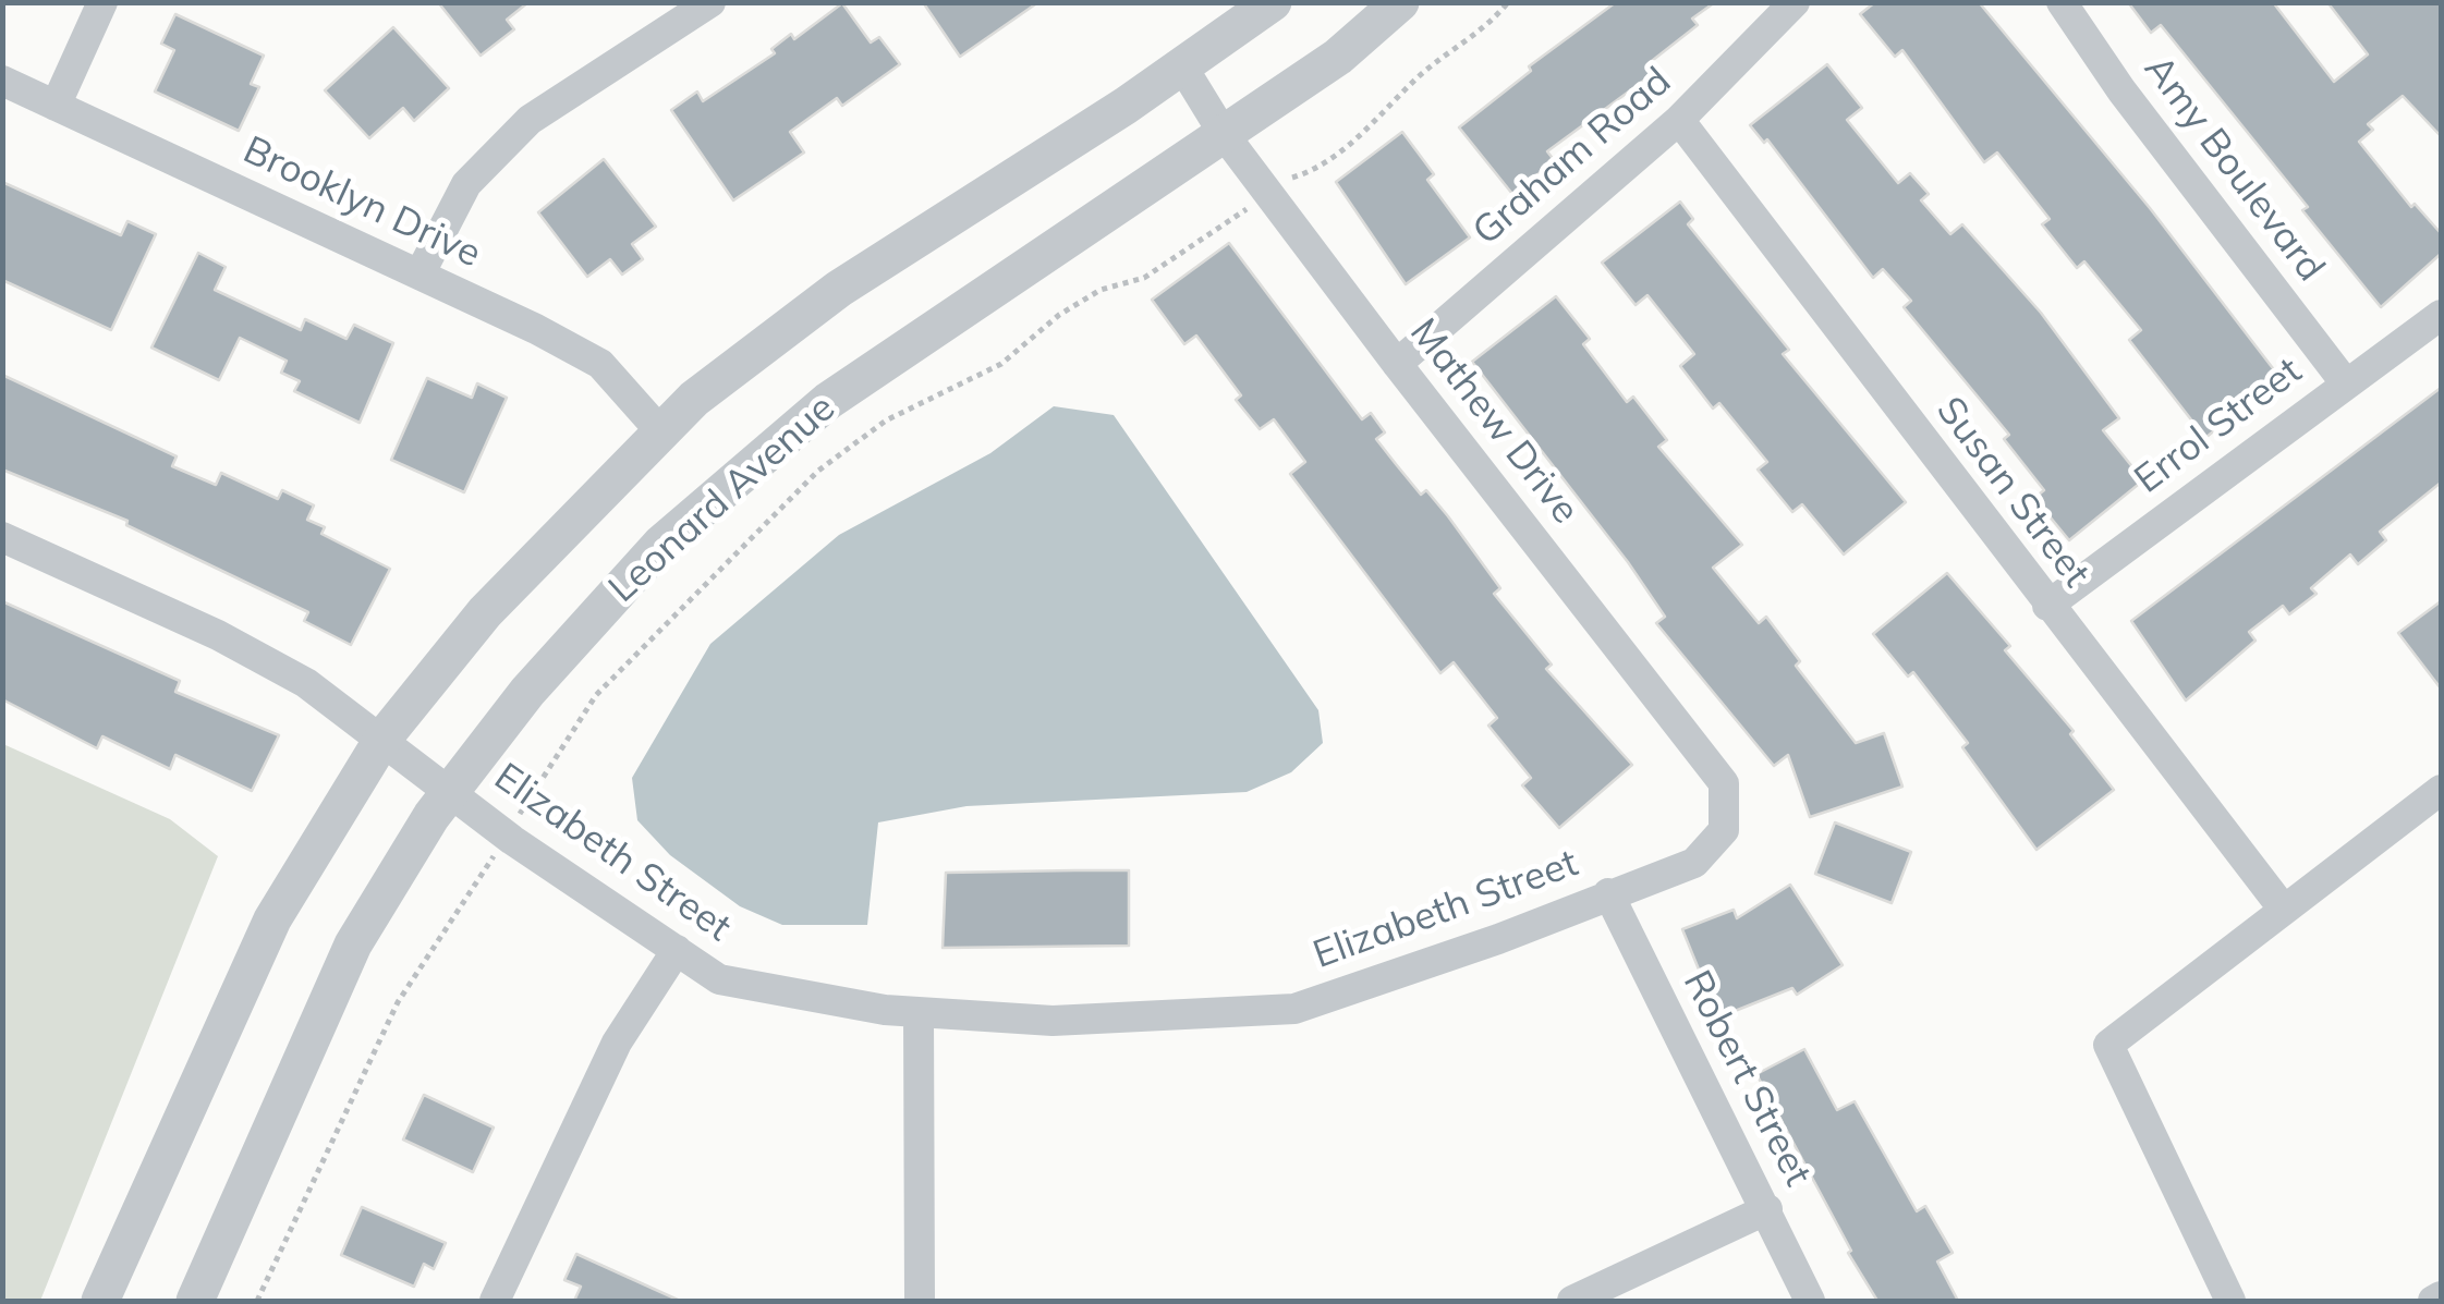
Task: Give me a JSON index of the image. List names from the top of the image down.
{
  "streets": {
    "street": [
      "Graham Road",
      "Amy Boulevard",
      "Brooklyn Drive",
      "Mathew Drive",
      "Errol Street",
      "Susan Street",
      "Leonard Avenue",
      "Elizabeth Street",
      "Robert Street"
    ]
  },
  "crossings": [
    ["Graham Road", "Mathew Drive"],
    ["Graham Road", "Susan Street"],
    ["Amy Boulevard", "Errol Street"],
    ["Mathew Drive", "Leonard Avenue"],
    ["Mathew Drive", "Elizabeth Street"],
    ["Errol Street", "Susan Street"],
    ["Leonard Avenue", "Elizabeth Street"],
    ["Elizabeth Street", "Robert Street"]
  ]
}
